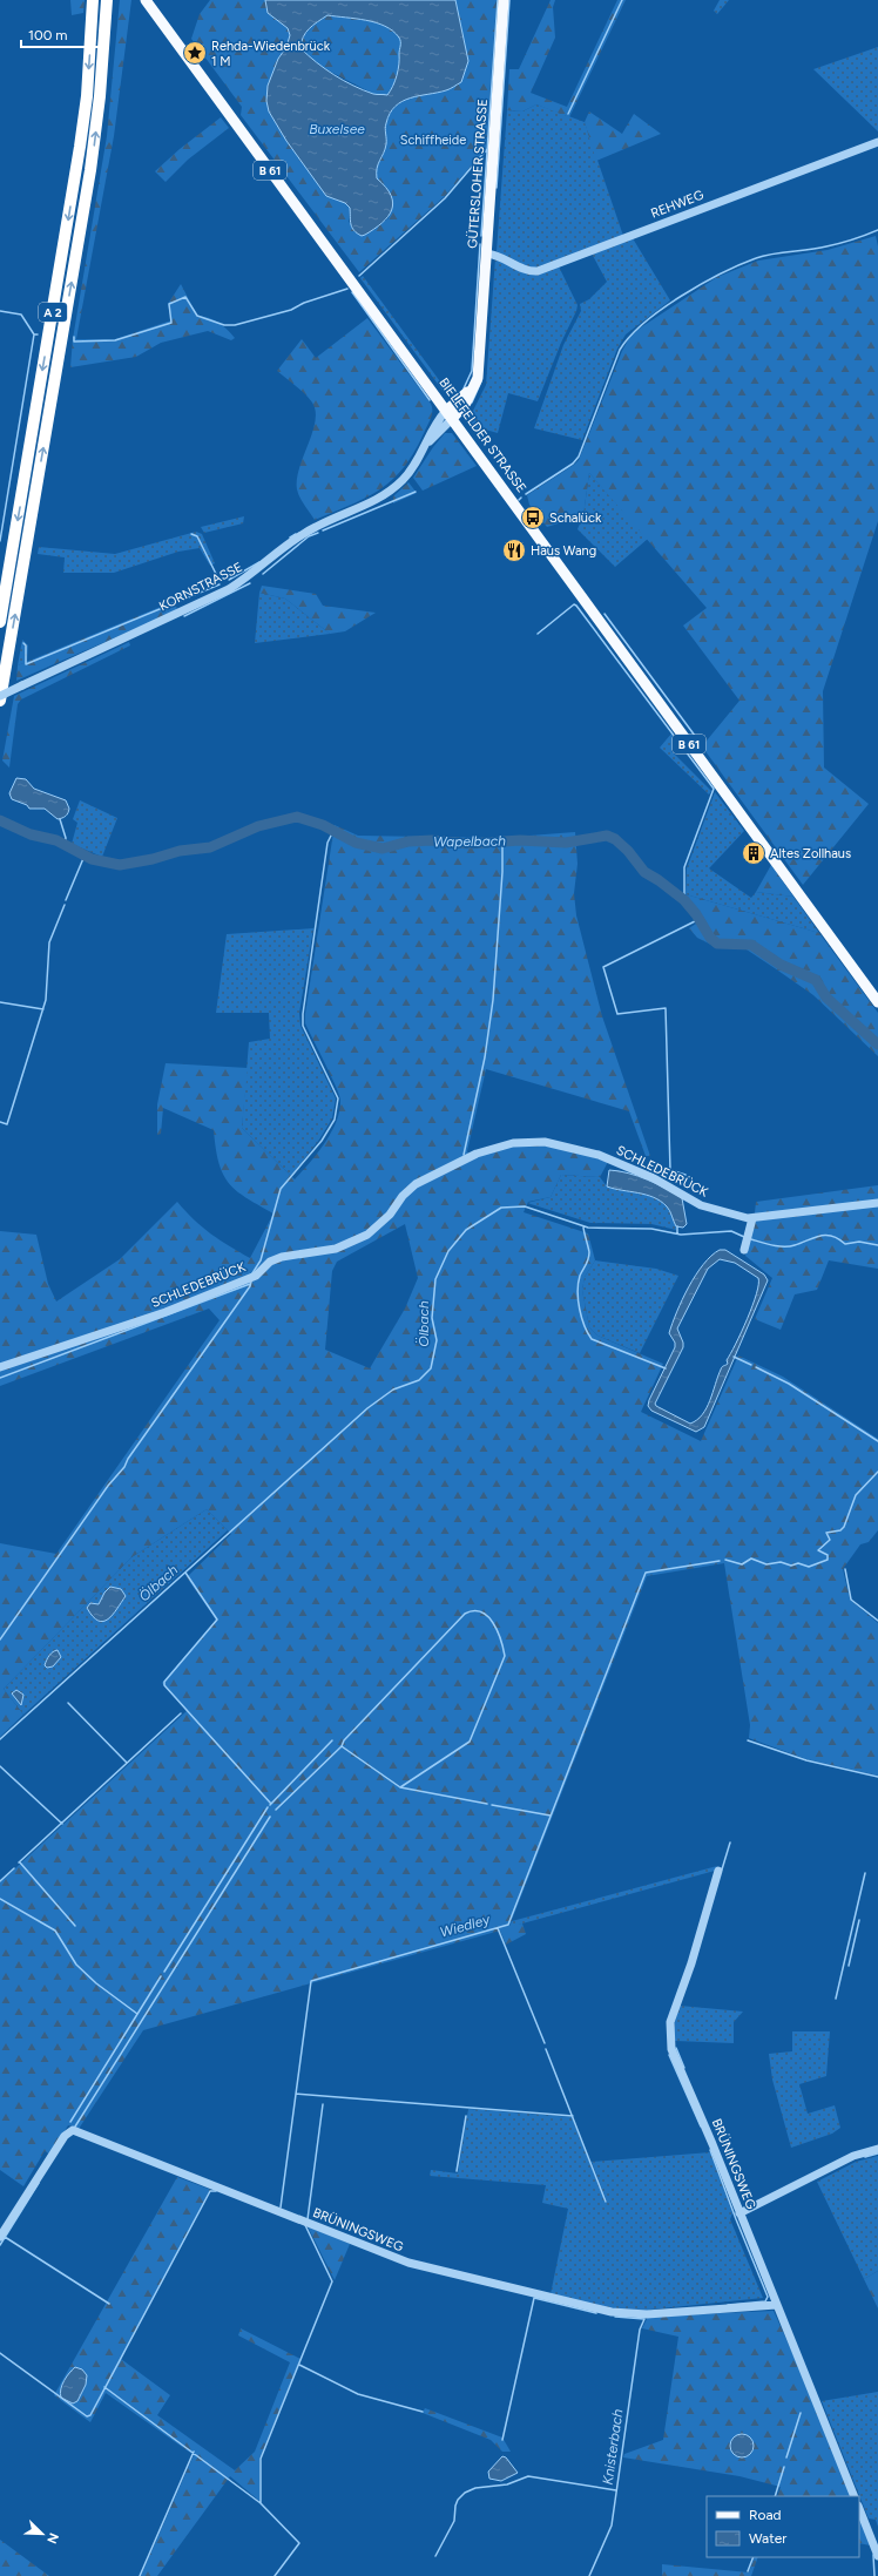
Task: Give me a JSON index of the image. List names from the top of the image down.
{
  "streets": {
    "highway": ["A 2"],
    "main road": ["B 61", "GÜTERSLOHER STRASSE", "BIELEFELDER STRASSE"],
    "street": [
      "REHWEG",
      "KORNSTRASSE",
      "SCHLEDEBRÜCK",
      "BRÜNINGSWEG"
    ]
  },
  "crossings": [
    ["GÜTERSLOHER STRASSE", "REHWEG"],
    ["GÜTERSLOHER STRASSE", "BIELEFELDER STRASSE"],
    ["GÜTERSLOHER STRASSE", "KORNSTRASSE"],
    ["BIELEFELDER STRASSE", "KORNSTRASSE"]
  ],
  "water": [
    "Buxelsee",
    "Wapelbach",
    "Ölbach",
    "Wiedley",
    "Knisterbach"
  ],
  "parks": ["Schiffheide"],
  "places": {
    "place": ["Rehda-Wiedenbrück 1 M"],
    "bus stop": ["Schalück"],
    "restaurant": ["Haus Wang"],
    "building": ["Altes Zollhaus"]
  },
  "legend": ["Road", "Water"],
  "scale_bar": "100 m",
  "north": "bottom right"
}
